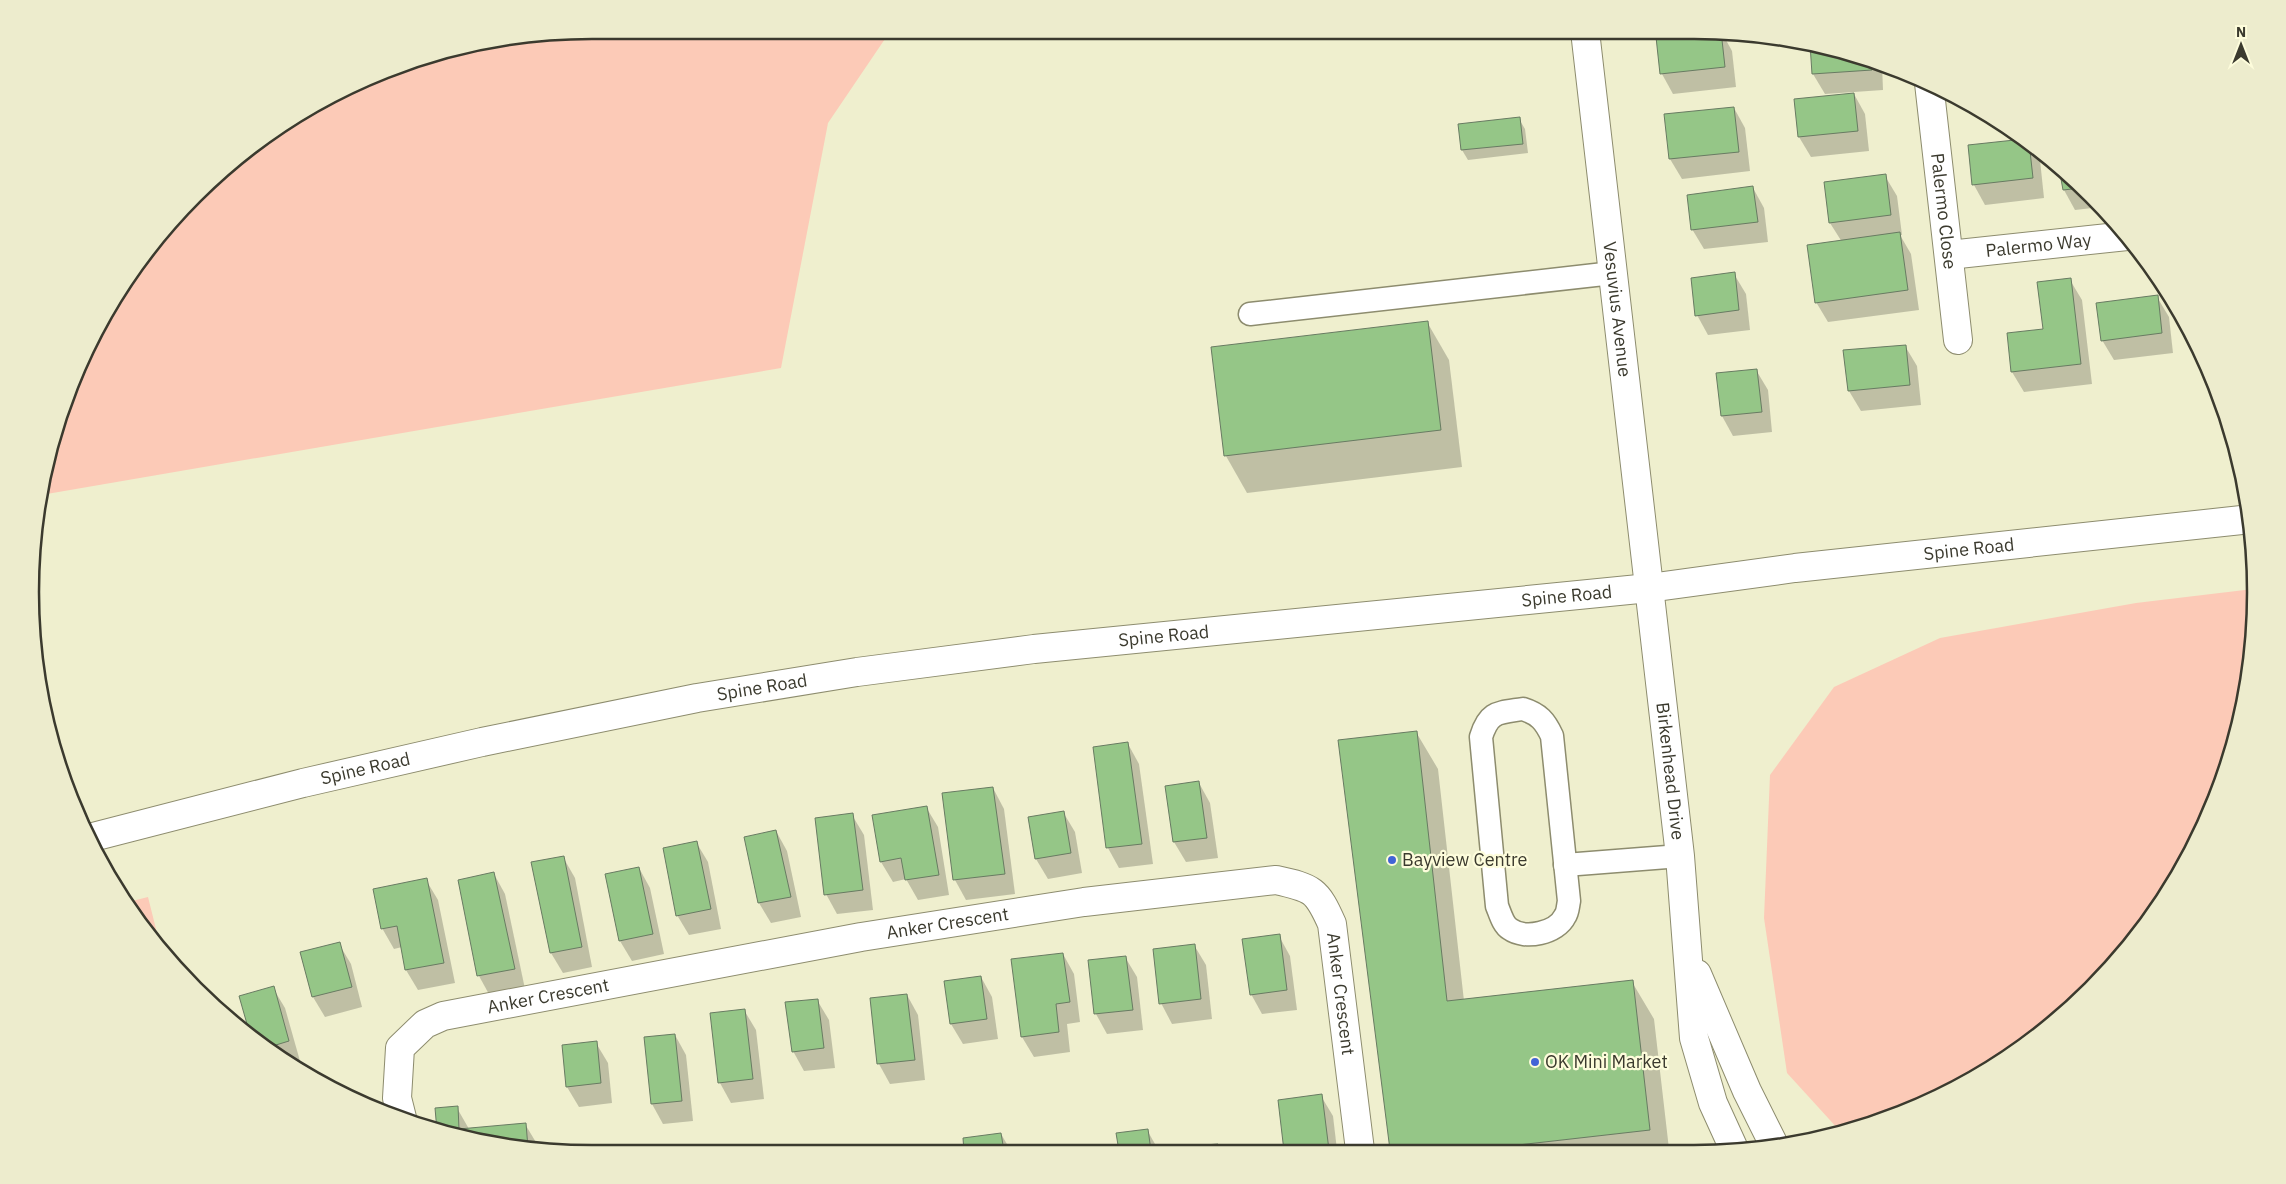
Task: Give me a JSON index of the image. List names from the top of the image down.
{
  "streets": {
    "street": [
      "Palermo Close",
      "Palermo Way",
      "Vesuvius Avenue",
      "Spine Road",
      "Birkenhead Drive",
      "Anker Crescent"
    ]
  },
  "crossings": [
    ["Palermo Close", "Palermo Way"],
    ["Vesuvius Avenue", "Spine Road"],
    ["Vesuvius Avenue", "Birkenhead Drive"],
    ["Spine Road", "Birkenhead Drive"]
  ],
  "places": ["Bayview Centre", "OK Mini Market"],
  "north": "top"
}
